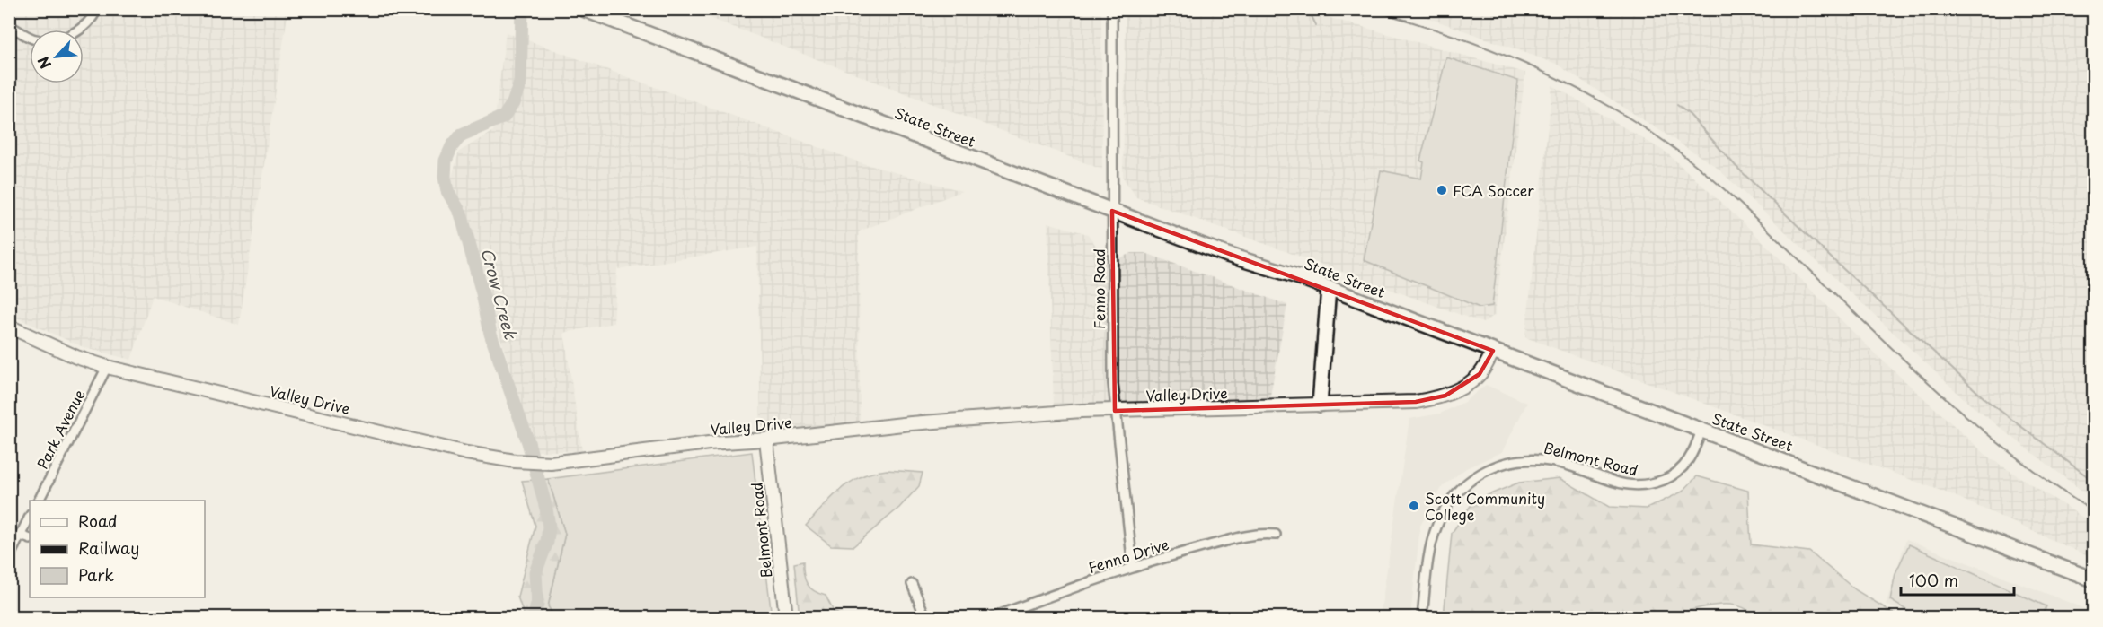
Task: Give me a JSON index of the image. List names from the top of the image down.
{
  "streets": {
    "main road": ["State Street"],
    "street": [
      "Fenno Road",
      "Valley Drive",
      "Park Avenue",
      "Belmont Road",
      "Fenno Drive"
    ]
  },
  "crossings": [
    ["State Street", "Fenno Road"],
    ["State Street", "Valley Drive"],
    ["State Street", "Belmont Road"],
    ["Fenno Road", "Valley Drive"],
    ["Fenno Road", "Fenno Drive"],
    ["Valley Drive", "Park Avenue"],
    ["Valley Drive", "Belmont Road"]
  ],
  "water": ["Crow Creek"],
  "places": ["FCA Soccer", "Scott Community College"],
  "legend": ["Road", "Railway", "Park"],
  "scale_bar": "100 m",
  "north": "bottom left"
}
